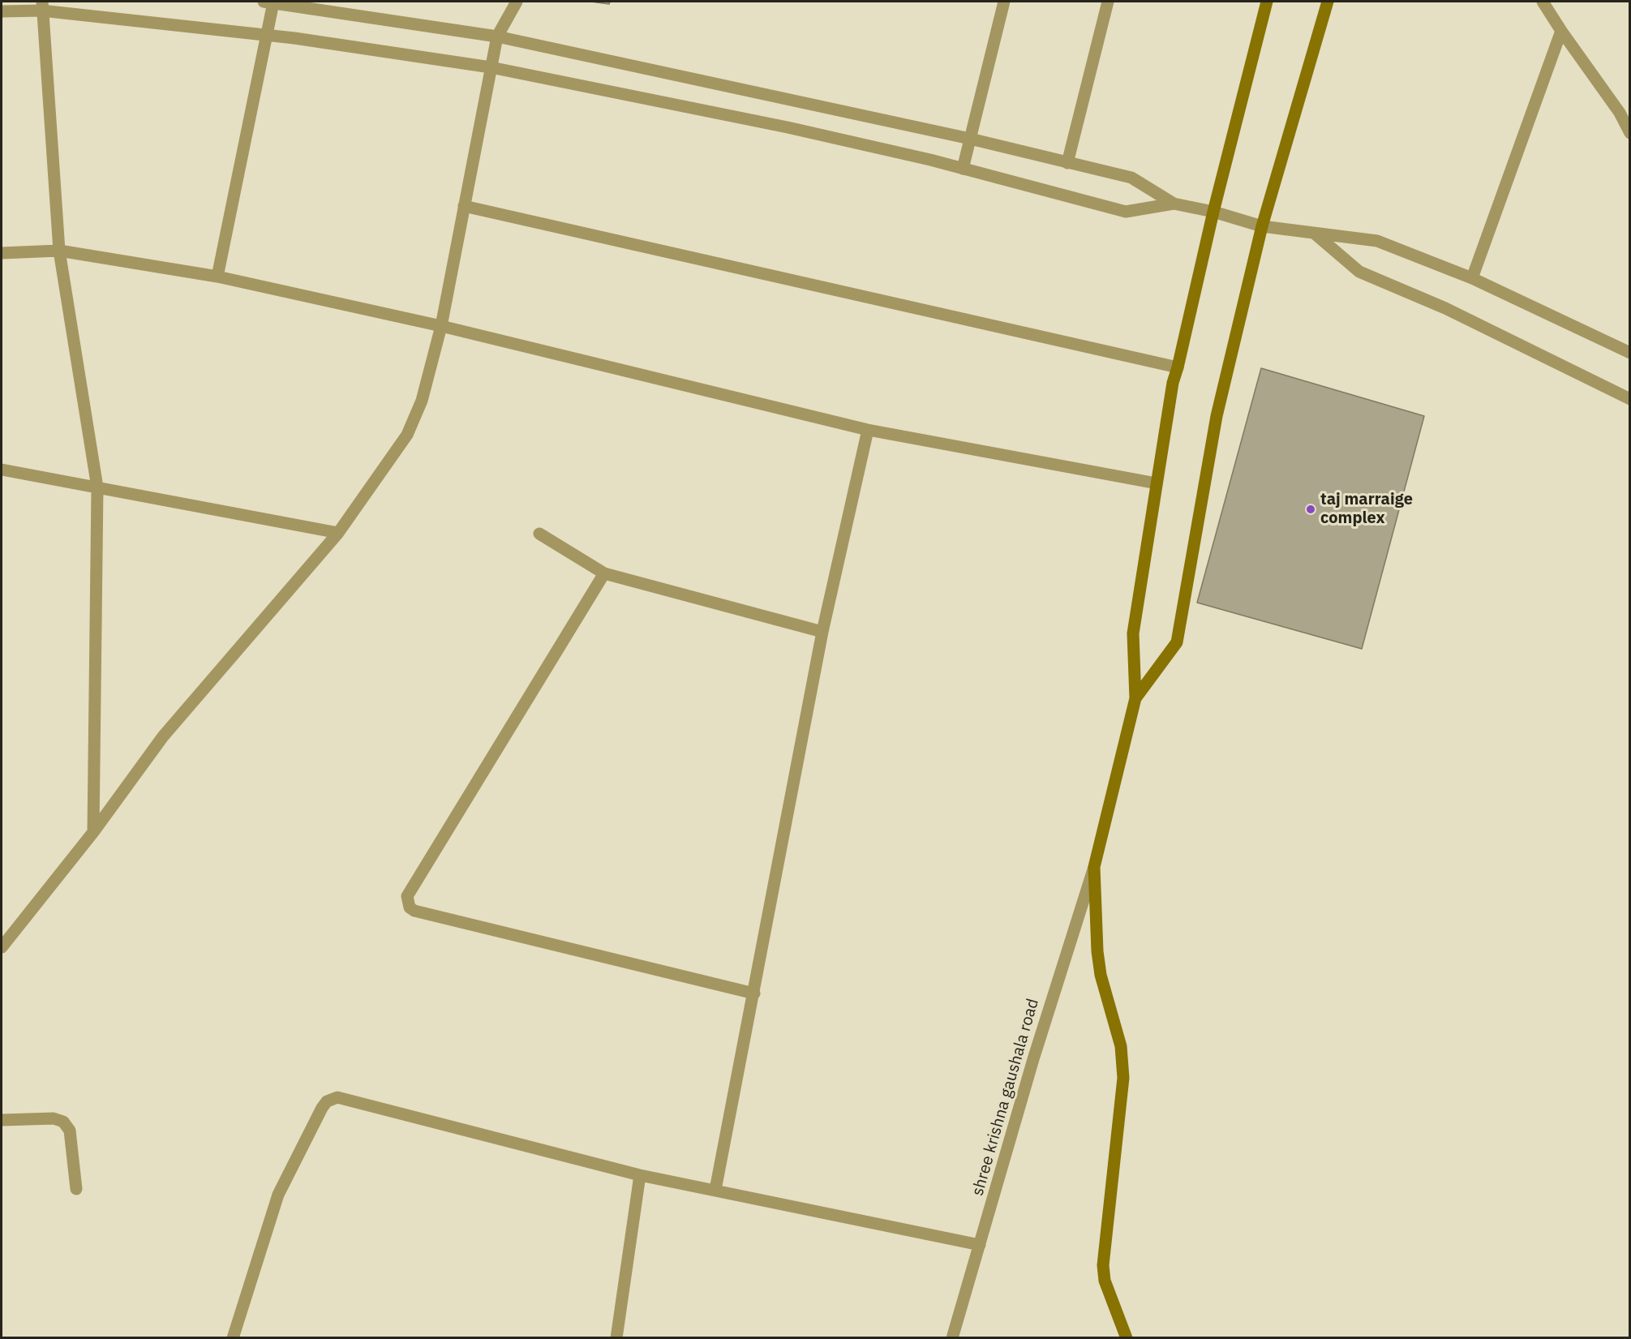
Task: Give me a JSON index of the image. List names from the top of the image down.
{
  "streets": {
    "street": ["shree krishna gaushala road"]
  },
  "places": ["taj marraige complex"]
}
